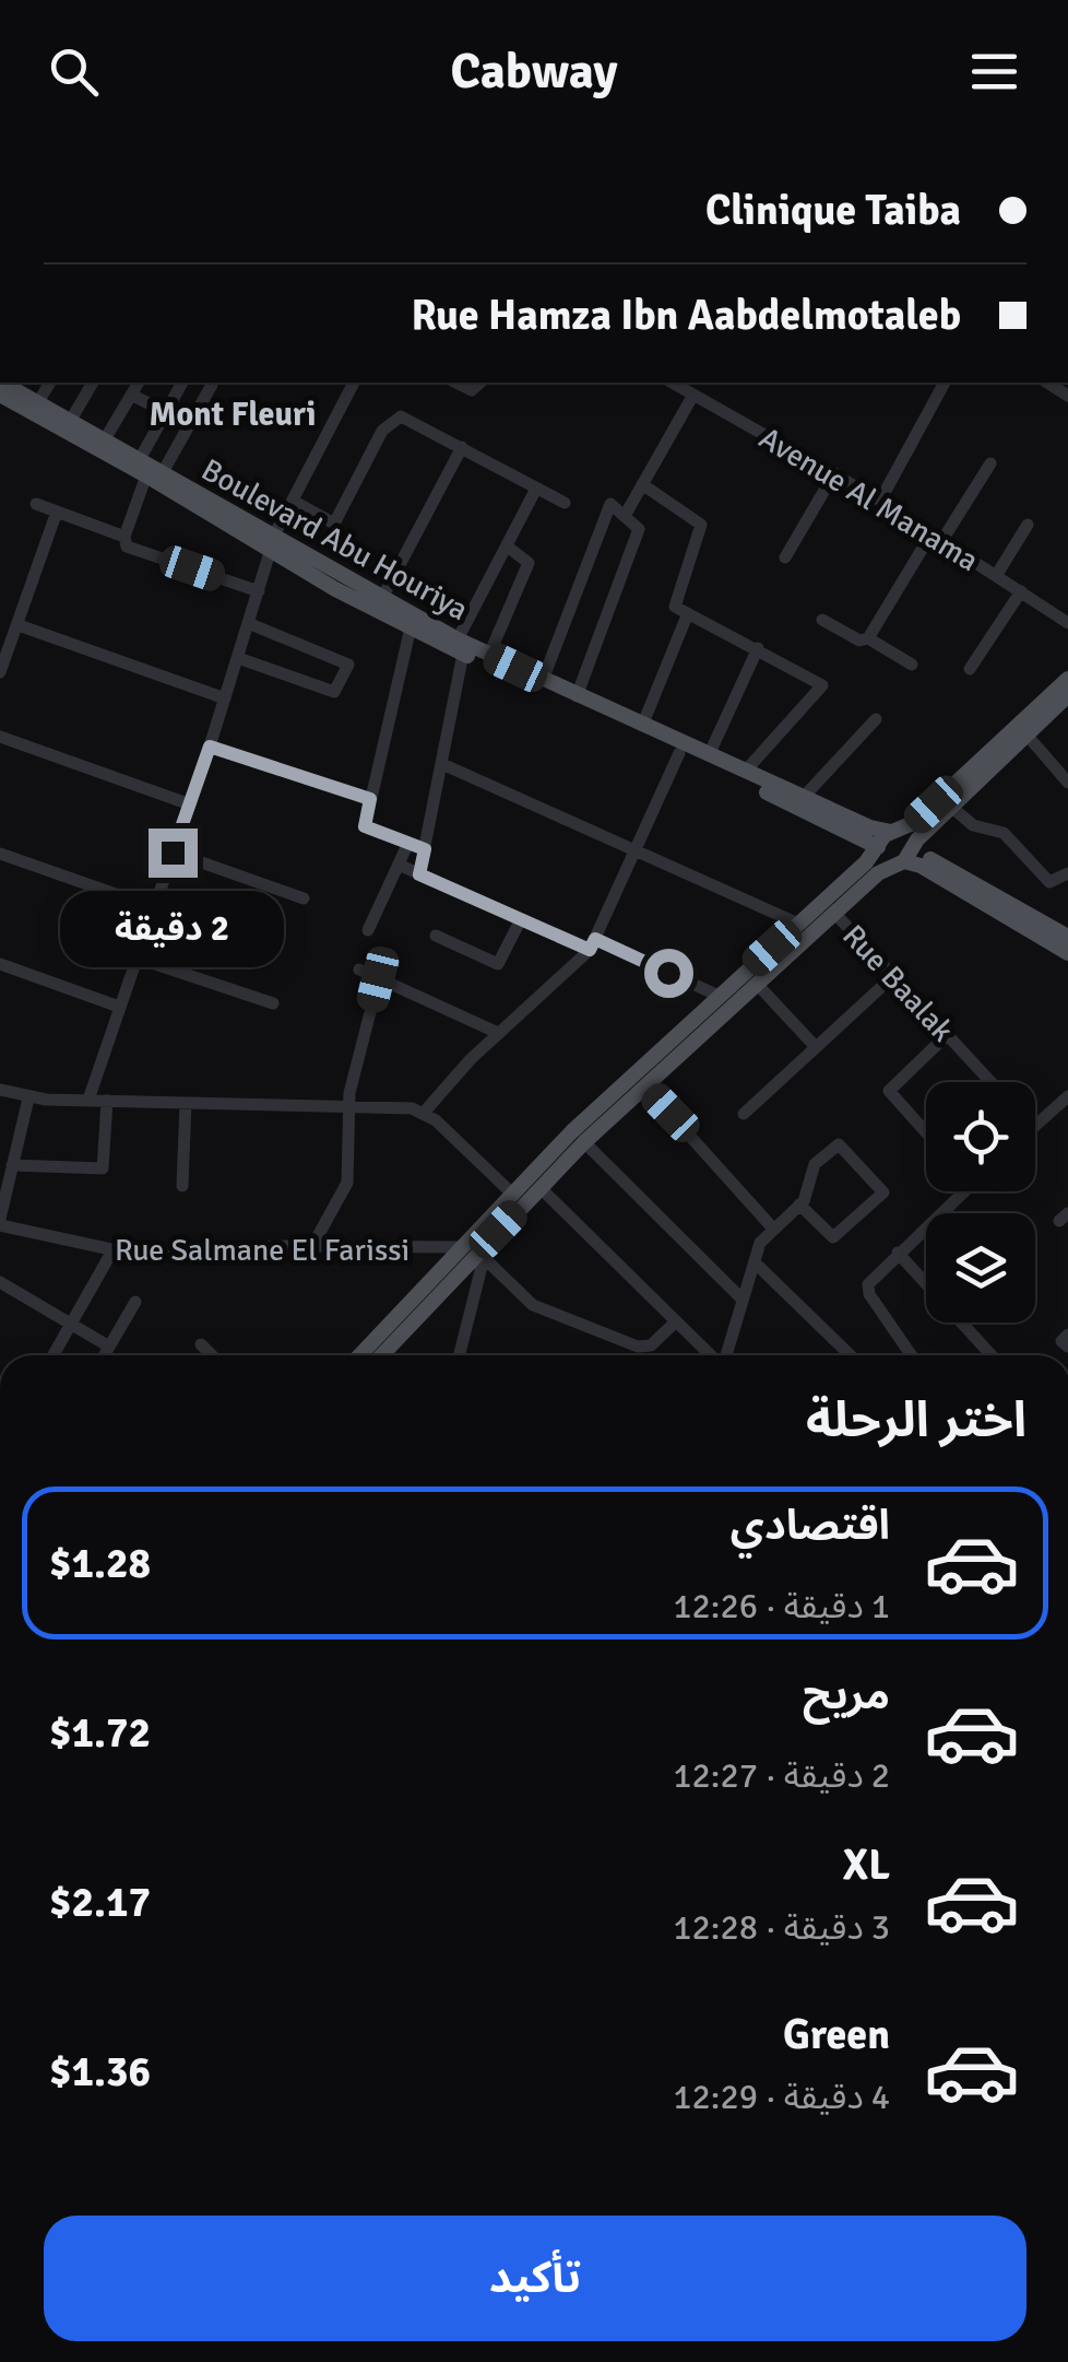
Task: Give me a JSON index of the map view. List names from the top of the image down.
{
  "streets": {
    "main road": ["Boulevard Abu Houriya"],
    "street": ["Avenue Al Manama", "Rue Baalak", "Rue Salmane El Farissi"]
  },
  "districts": ["Mont Fleuri"],
  "page": {
    "header": "Cabway",
    "banner": ["Clinique Taiba", "Rue Hamza Ibn Aabdelmotaleb"],
    "bubble": "2 دقيقة",
    "heading": "اختر الرحلة",
    "list": [
      {
        "name": "اقتصادي",
        "note": "1 دقيقة · 12:26",
        "value": "$1.28"
      },
      {
        "name": "مريح",
        "note": "2 دقيقة · 12:27",
        "value": "$1.72"
      },
      {
        "name": "XL",
        "note": "3 دقيقة · 12:28",
        "value": "$2.17"
      },
      {
        "name": "Green",
        "note": "4 دقيقة · 12:29",
        "value": "$1.36"
      }
    ],
    "buttons": "تأكيد"
  }
}
